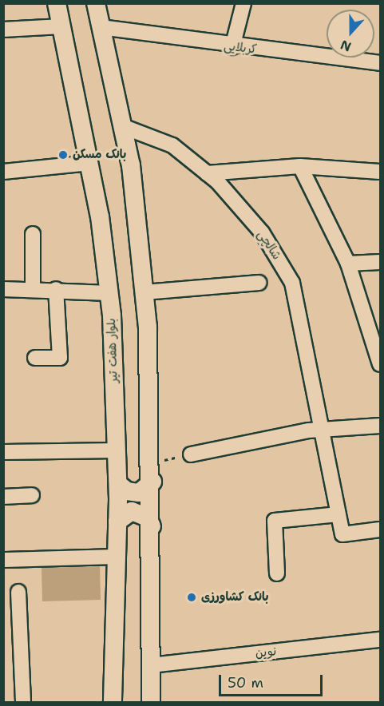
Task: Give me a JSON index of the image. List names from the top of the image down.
{
  "streets": {
    "main road": ["بلوار هفت تیر"],
    "street": ["کربلایی", "شالچی", "نوین"]
  },
  "places": ["بانک مسکن", "بانک کشاورزی"],
  "scale_bar": "50 m",
  "north": "bottom"
}
